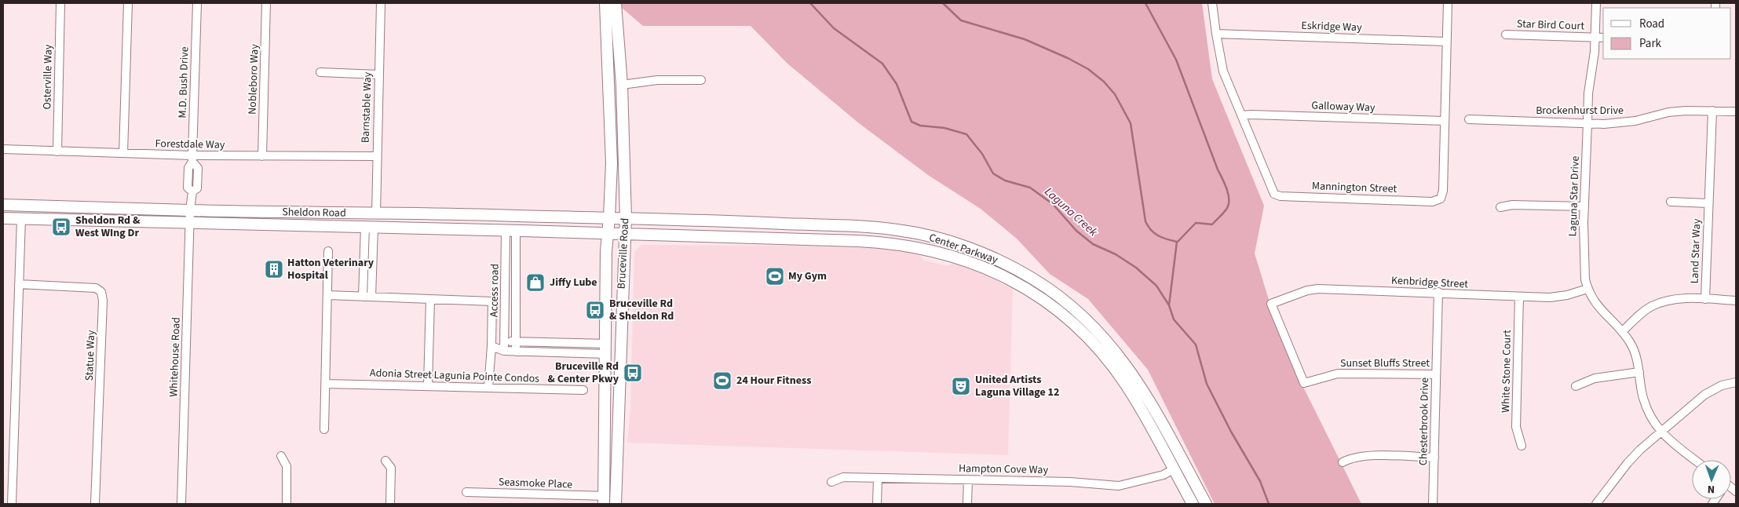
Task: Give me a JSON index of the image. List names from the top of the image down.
{
  "streets": {
    "main road": ["Sheldon Road", "Center Parkway", "Bruceville Road"],
    "street": [
      "Star Bird Court",
      "Eskridge Way",
      "Osterville Way",
      "Nobleboro Way",
      "M.D. Bush Drive",
      "Galloway Way",
      "Barnstable Way",
      "Brockenhurst Drive",
      "Forestdale Way",
      "Mannington Street",
      "Laguna Star Drive",
      "Land Star Way",
      "Kenbridge Street",
      "Access road",
      "Statue Way",
      "Whitehouse Road",
      "Sunset Bluffs Street",
      "White Stone Court",
      "Adonia Street Lagunia Pointe Condos",
      "Chesterbrook Drive",
      "Hampton Cove Way",
      "Seasmoke Place"
    ]
  },
  "crossings": [
    ["Star Bird Court", "Laguna Star Drive"],
    ["Eskridge Way", "Mannington Street"],
    ["Osterville Way", "Forestdale Way"],
    ["Nobleboro Way", "Forestdale Way"],
    ["M.D. Bush Drive", "Forestdale Way"],
    ["M.D. Bush Drive", "Sheldon Road"],
    ["M.D. Bush Drive", "Whitehouse Road"],
    ["Galloway Way", "Mannington Street"],
    ["Barnstable Way", "Forestdale Way"],
    ["Barnstable Way", "Sheldon Road"],
    ["Brockenhurst Drive", "Laguna Star Drive"],
    ["Brockenhurst Drive", "Land Star Way"],
    ["Laguna Star Drive", "Kenbridge Street"],
    ["Sheldon Road", "Center Parkway"],
    ["Sheldon Road", "Bruceville Road"],
    ["Sheldon Road", "Access road"],
    ["Sheldon Road", "Whitehouse Road"],
    ["Center Parkway", "Bruceville Road"],
    ["Center Parkway", "Hampton Cove Way"],
    ["Bruceville Road", "Seasmoke Place"],
    ["Kenbridge Street", "Sunset Bluffs Street"],
    ["Kenbridge Street", "White Stone Court"],
    ["Kenbridge Street", "Chesterbrook Drive"],
    ["Sunset Bluffs Street", "Chesterbrook Drive"]
  ],
  "water": ["Laguna Creek"],
  "places": {
    "bus stop": ["Sheldon Rd & West WIng Dr", "Bruceville Rd & Sheldon Rd", "Bruceville Rd & Center Pkwy"],
    "building": ["Hatton Veterinary Hospital"],
    "sports": ["My Gym", "24 Hour Fitness"],
    "shop": ["Jiffy Lube"],
    "theatre": ["United Artists Laguna Village 12"]
  },
  "legend": ["Road", "Park"],
  "north": "bottom"
}
